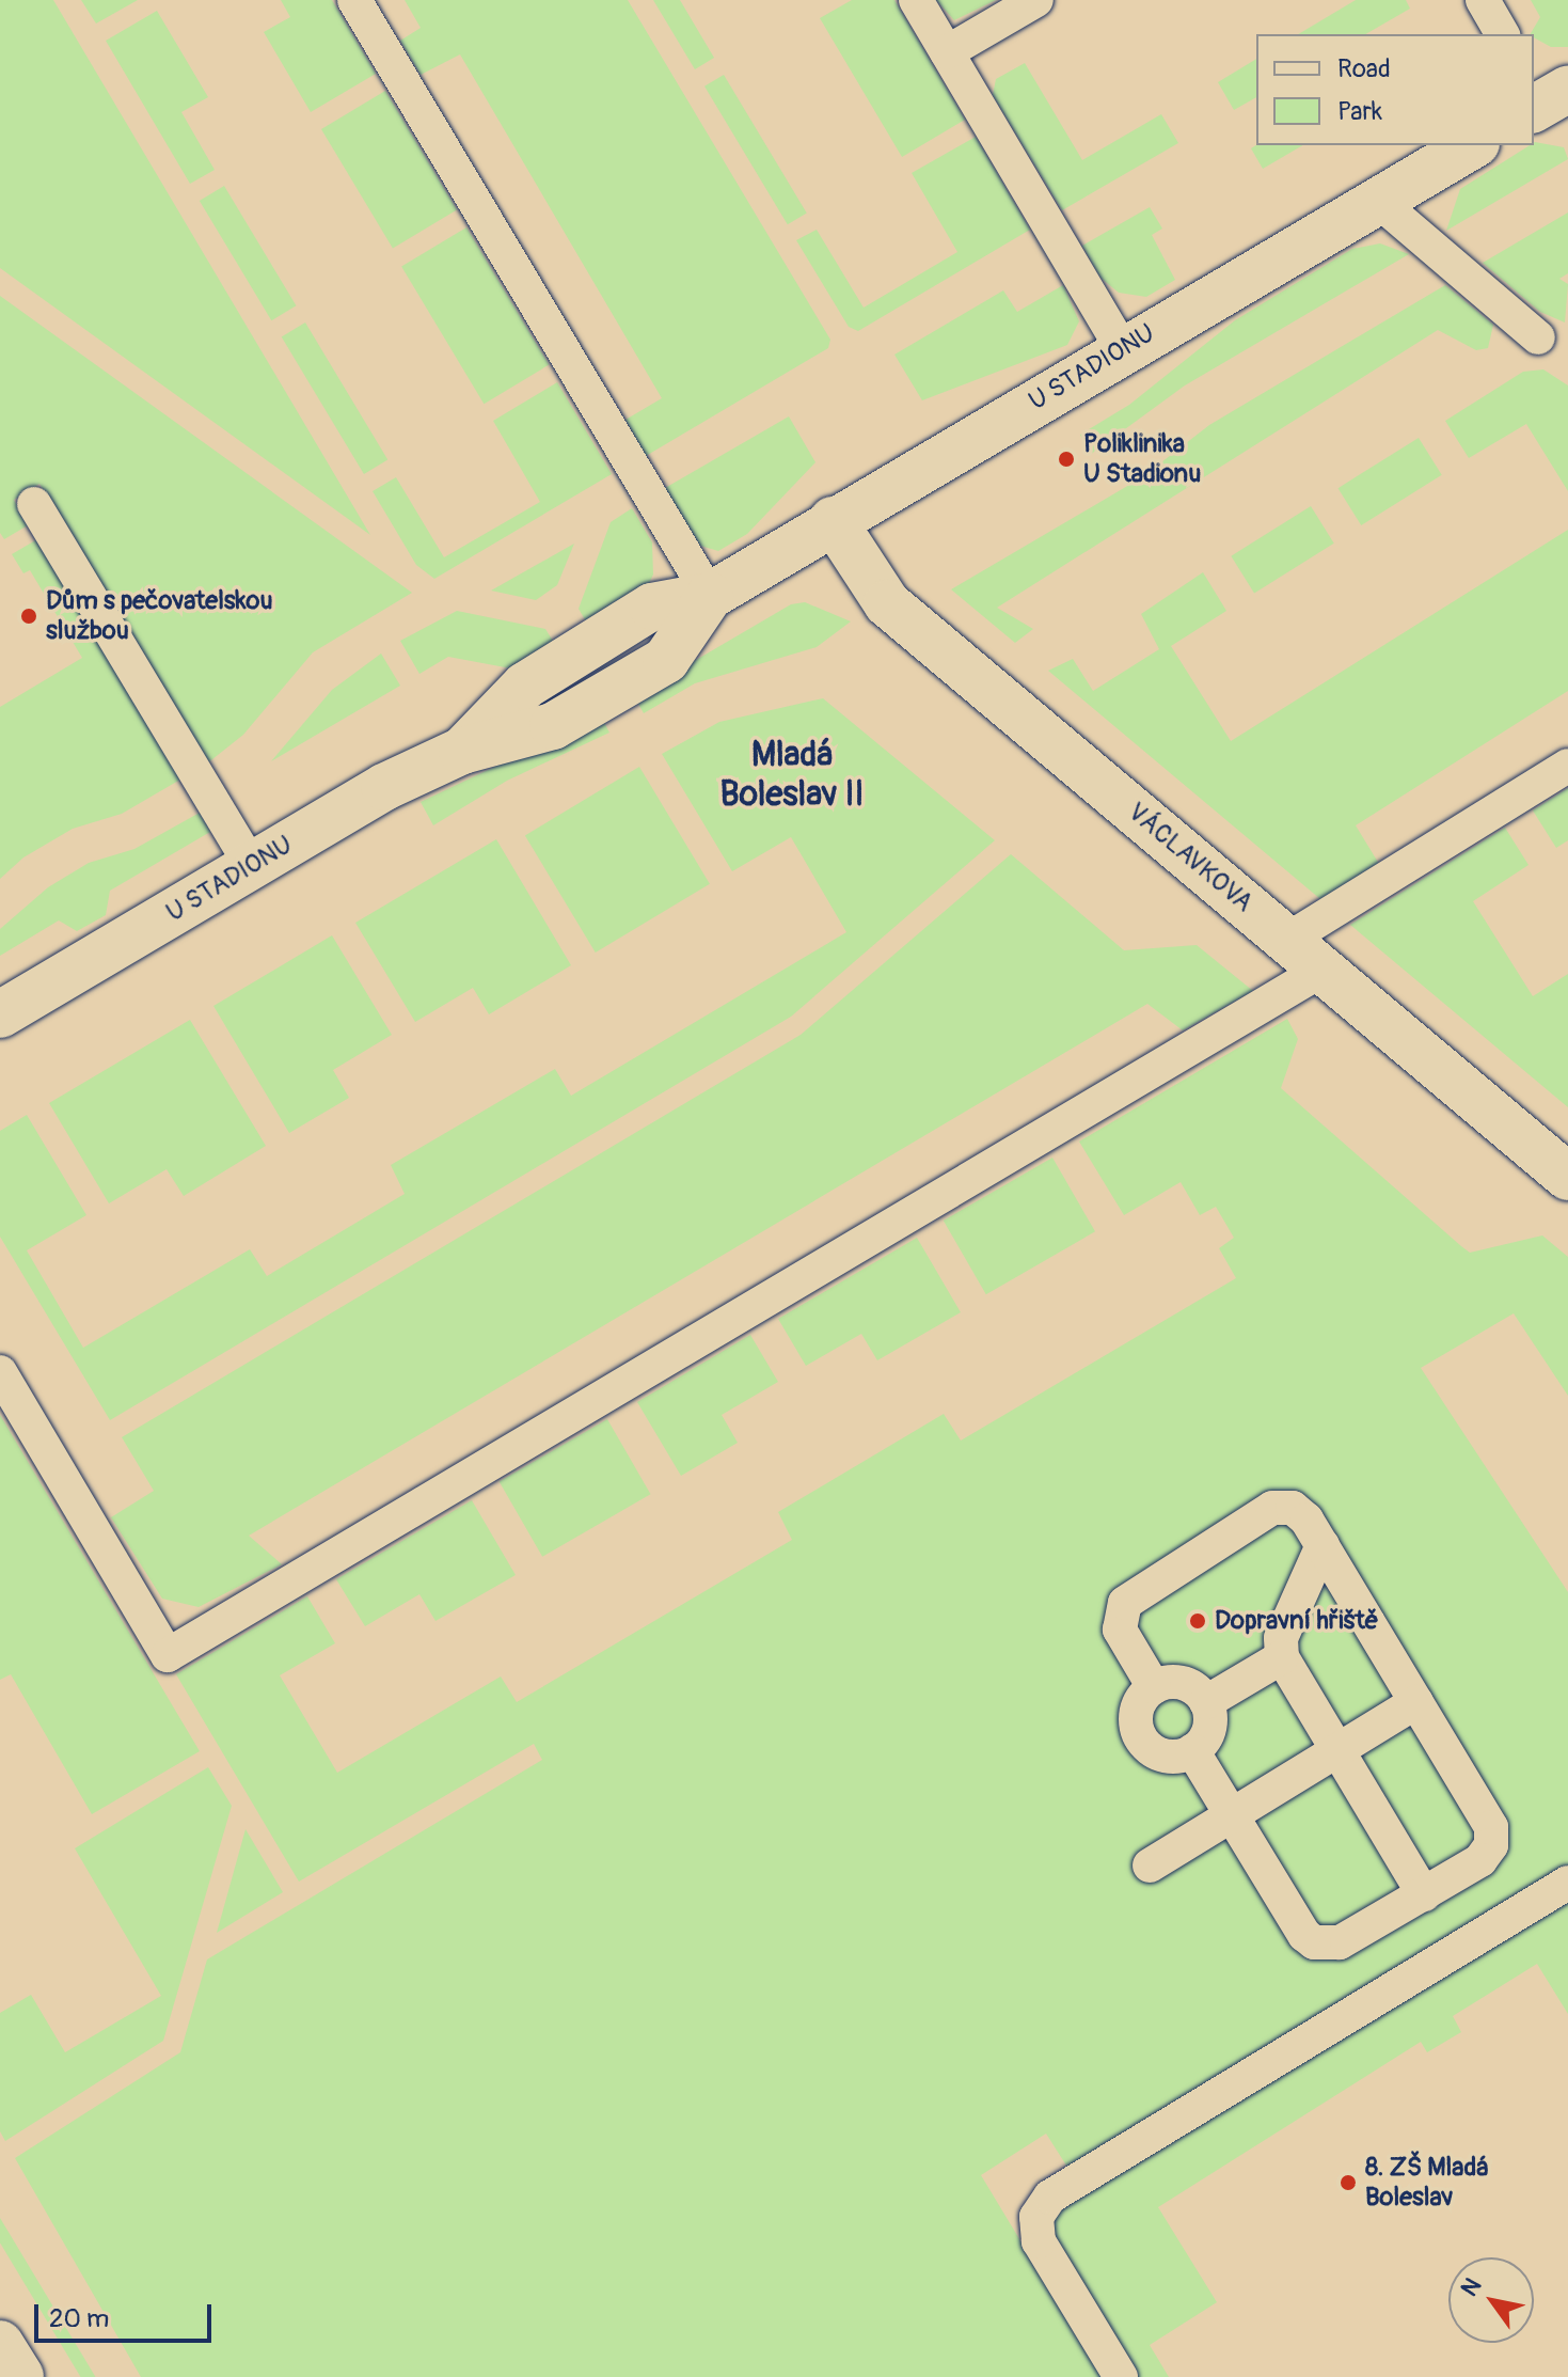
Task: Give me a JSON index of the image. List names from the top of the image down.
{
  "streets": {
    "street": ["U STADIONU", "VÁCLAVKOVA"]
  },
  "crossings": [
    ["U STADIONU", "VÁCLAVKOVA"]
  ],
  "districts": ["Mladá Boleslav II"],
  "places": [
    "Poliklinika U Stadionu",
    "Dům s pečovatelskou službou",
    "Dopravní hřiště",
    "8. ZŠ Mladá Boleslav"
  ],
  "legend": ["Road", "Park"],
  "scale_bar": "20 m",
  "north": "top left"
}
